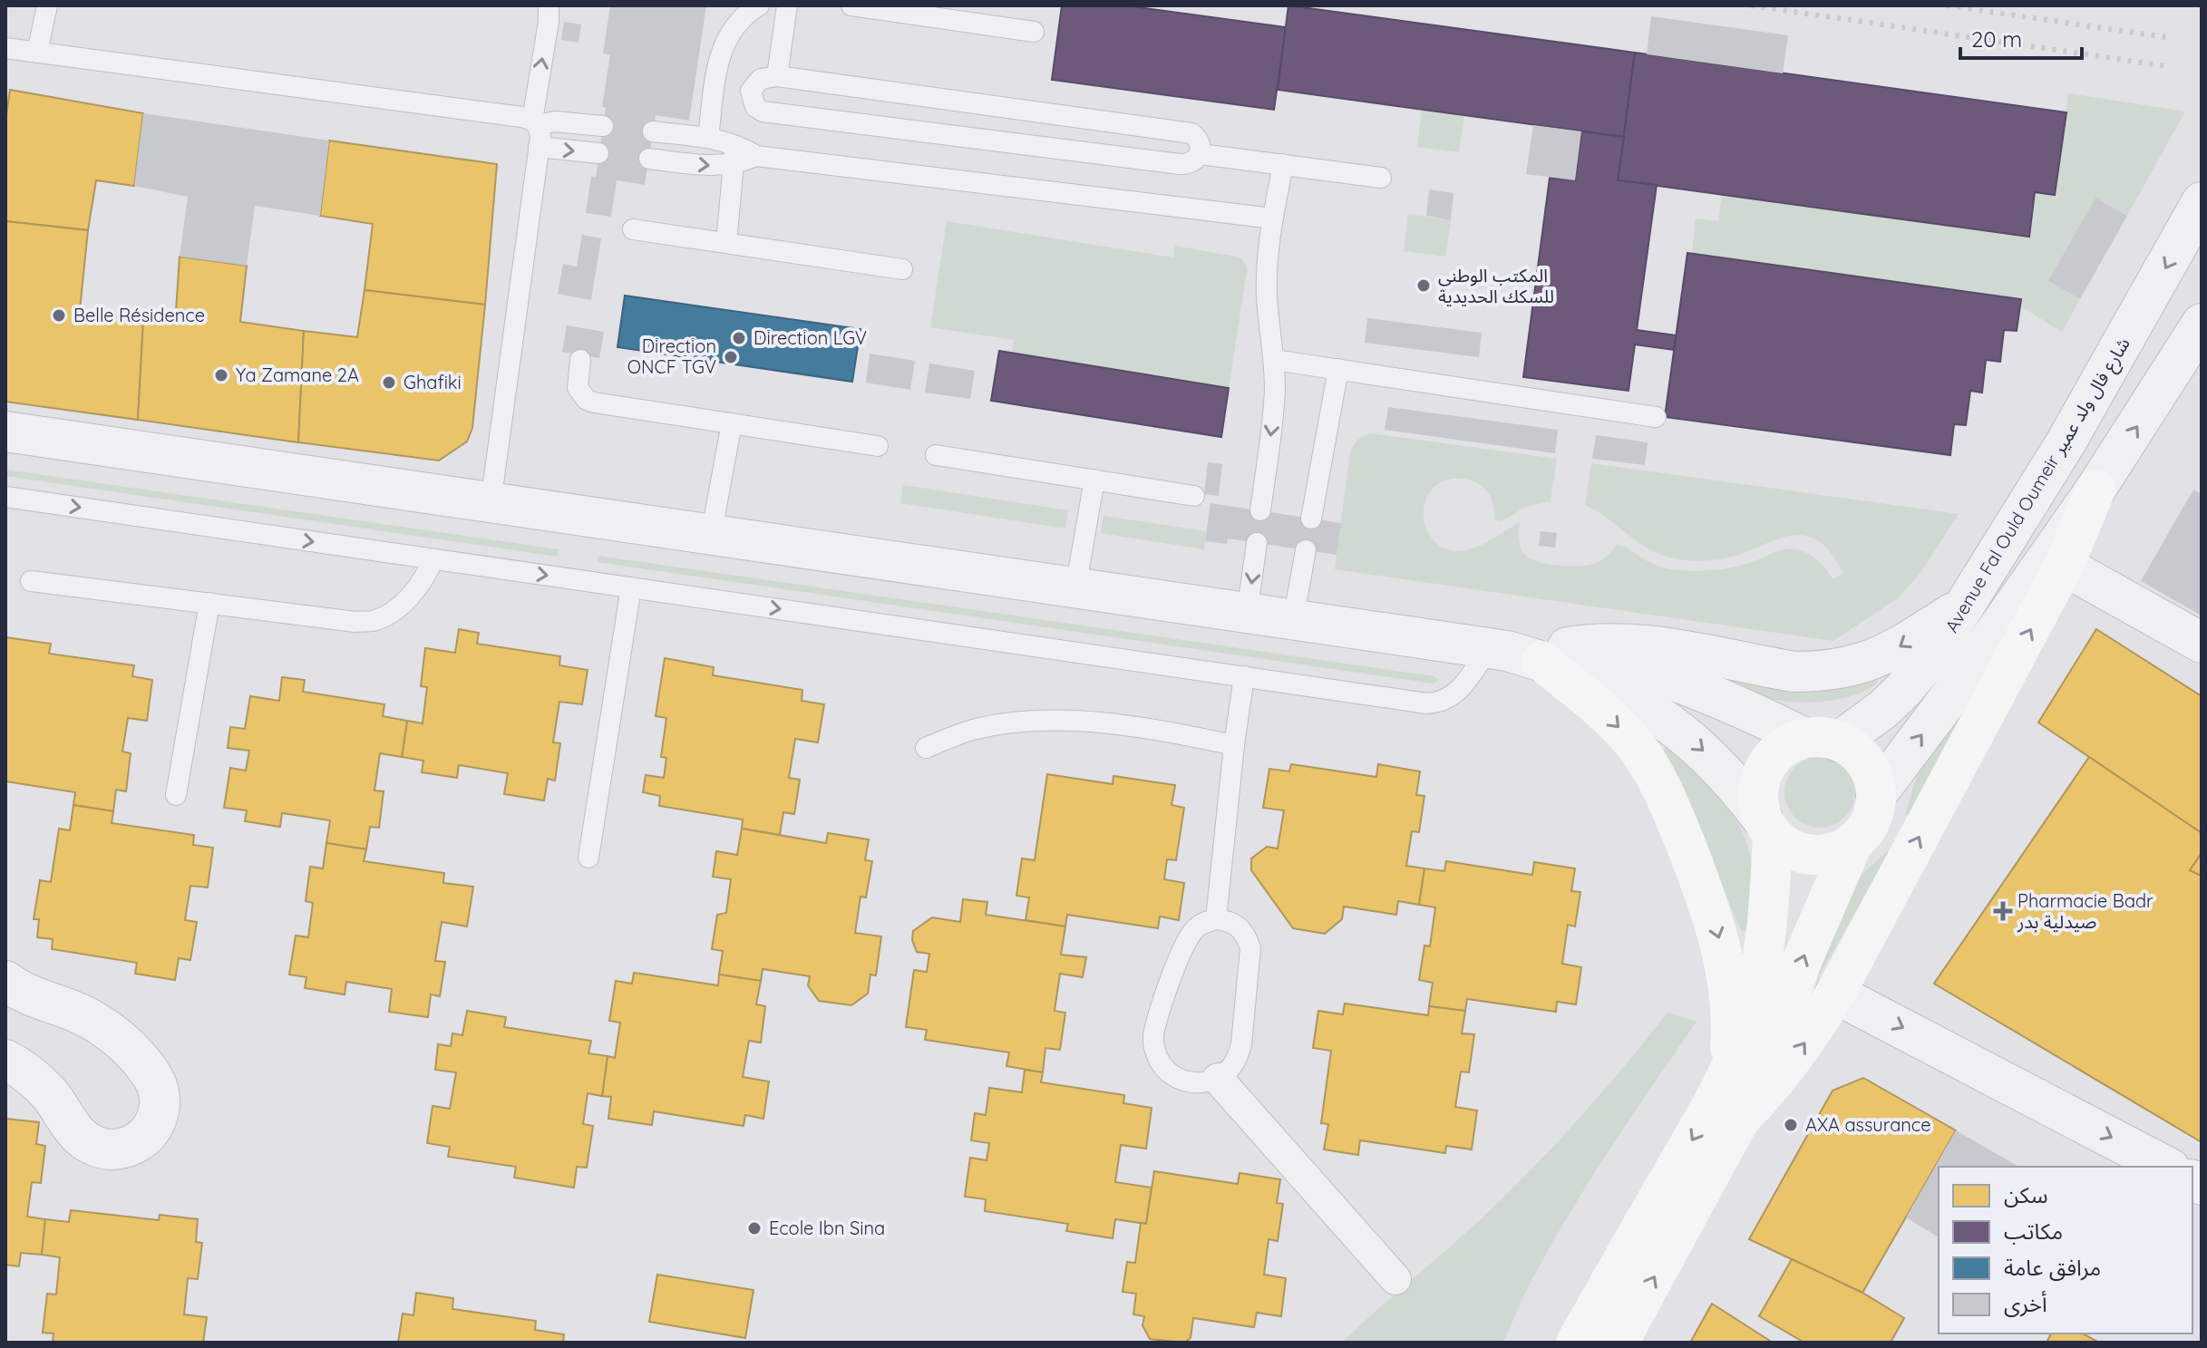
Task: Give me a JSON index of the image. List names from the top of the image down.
{
  "streets": {
    "street": ["Avenue Fal Ould Oumeir شارع فال ولد عمير"]
  },
  "places": {
    "other": [
      "المكتب الوطني للسكك الحديدية",
      "Belle Résidence",
      "Direction LGV",
      "Direction ONCF TGV",
      "Ya Zamane 2A",
      "Ghafiki",
      "AXA assurance",
      "Ecole Ibn Sina"
    ],
    "health": ["Pharmacie Badr صيدلية بدر"]
  },
  "legend": [
    "سكن",
    "مكاتب",
    "مرافق عامة",
    "أخرى"
  ],
  "scale_bar": "20 m"
}
